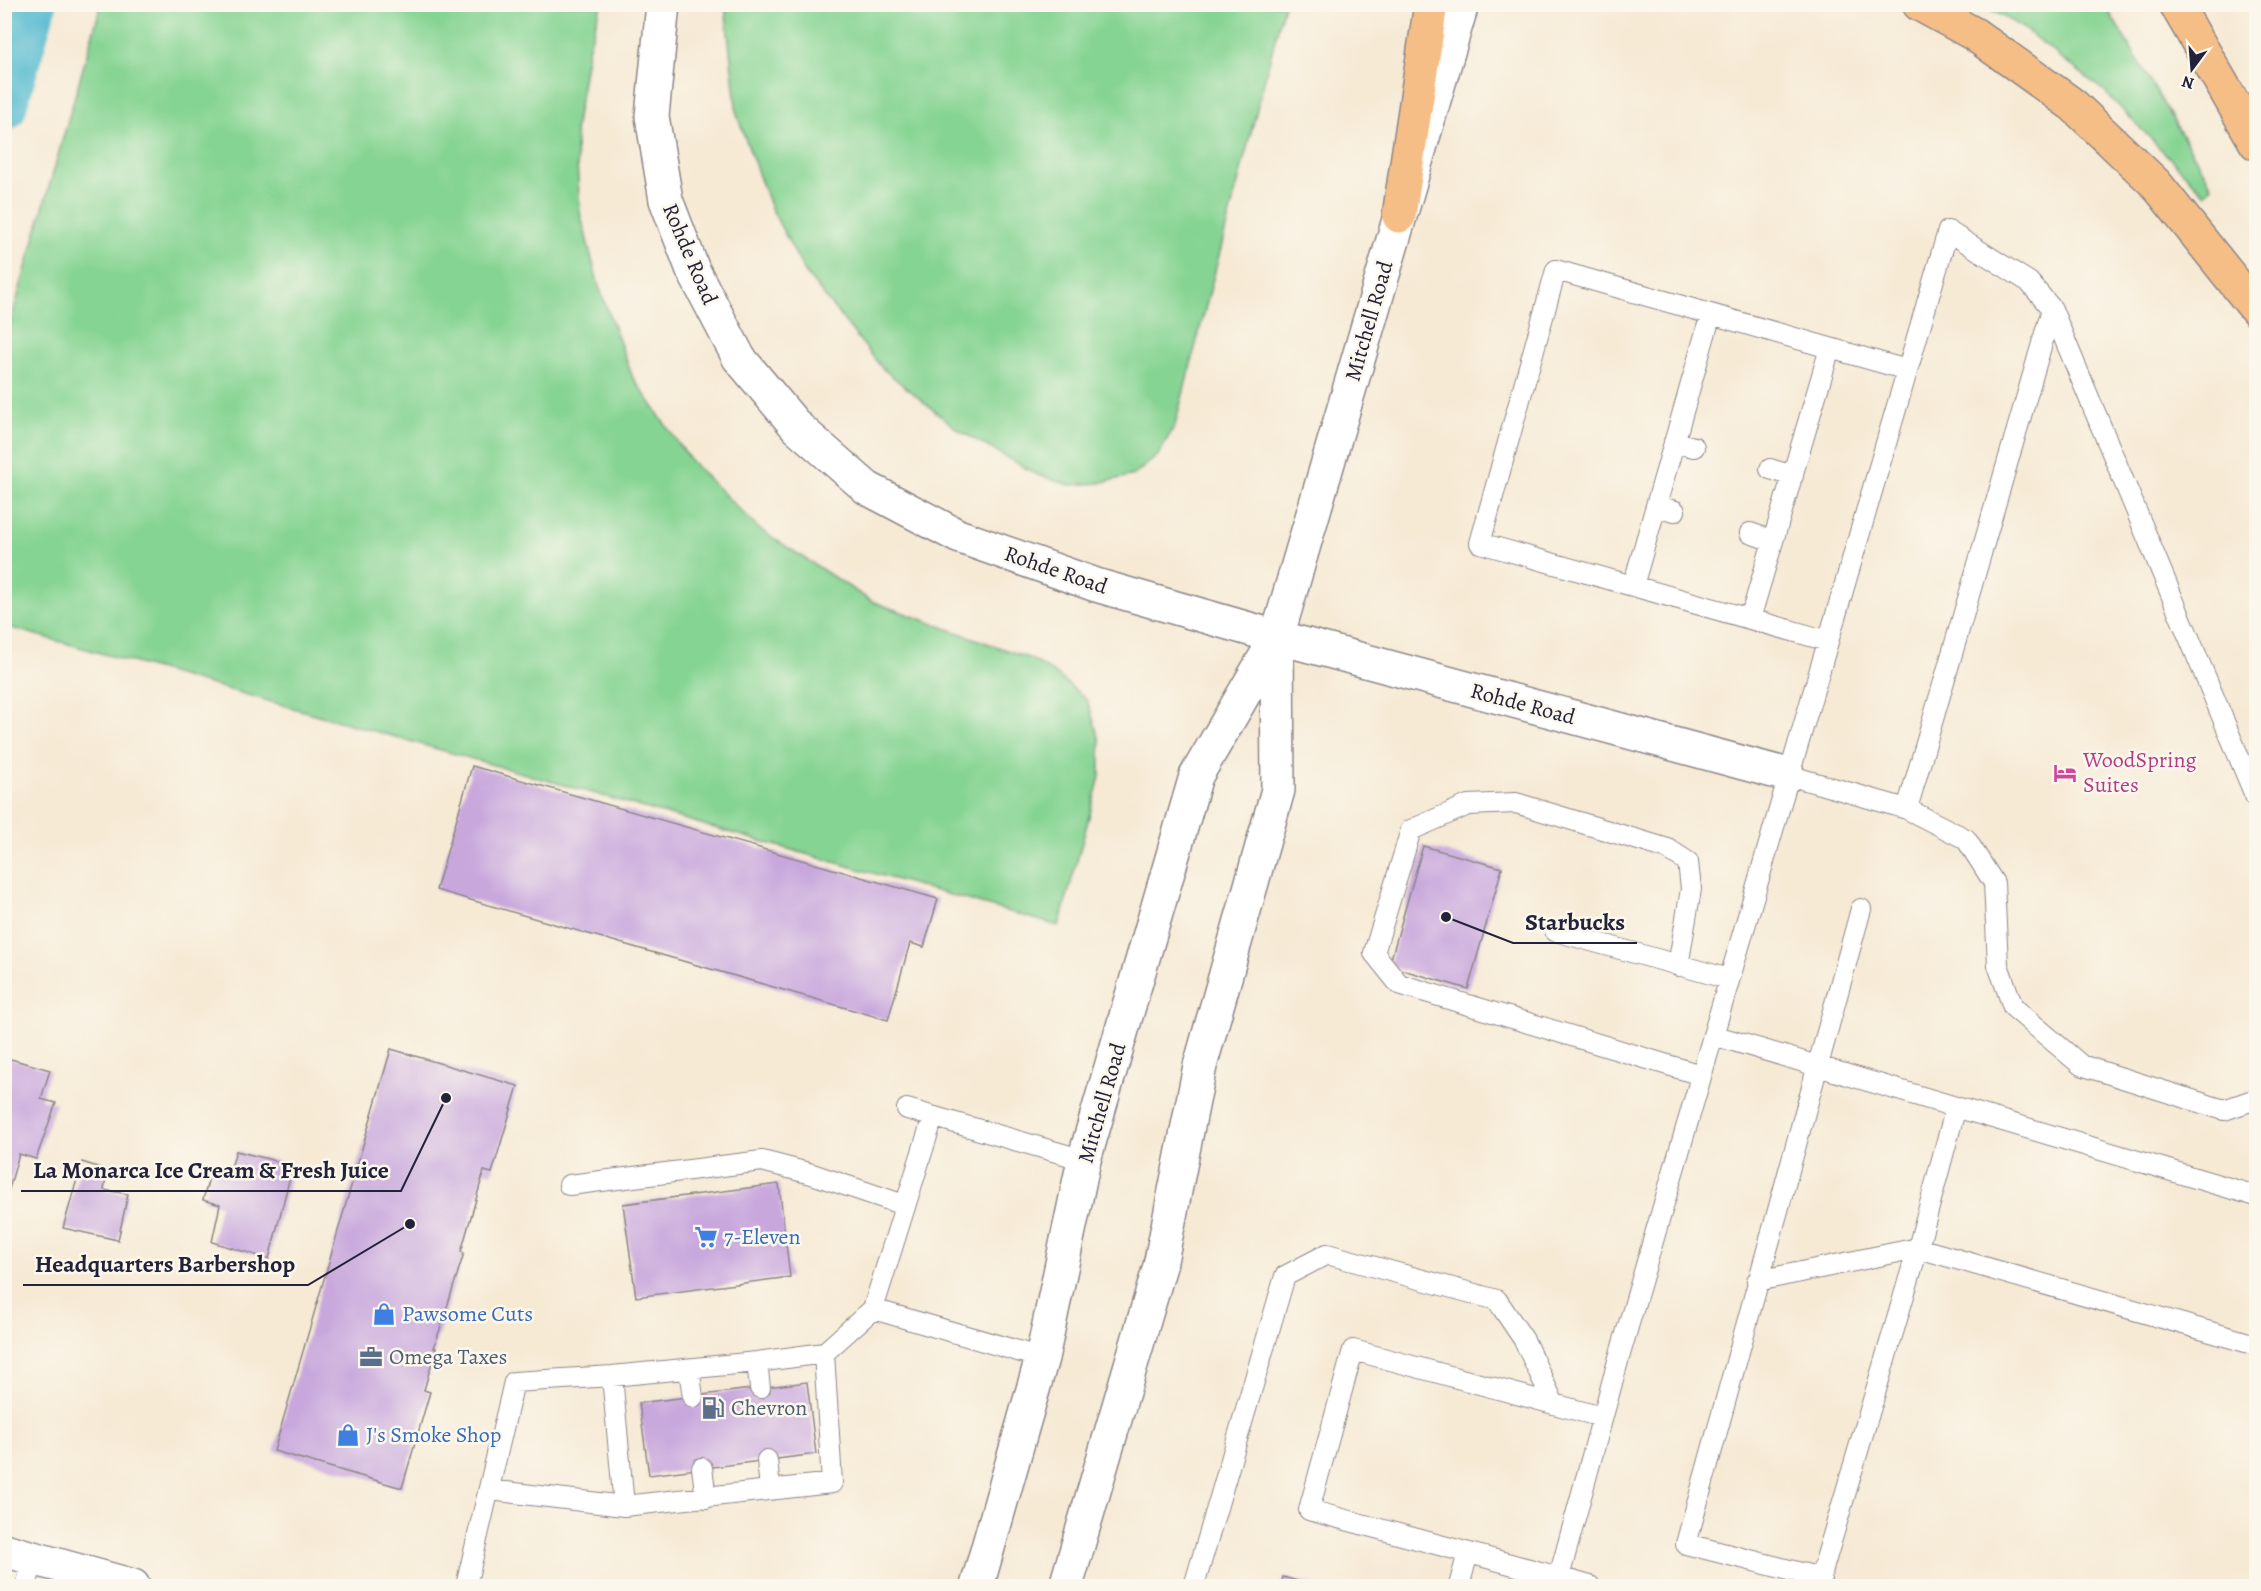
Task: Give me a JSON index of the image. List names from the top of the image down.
{
  "streets": {
    "street": ["Rohde Road", "Mitchell Road"]
  },
  "crossings": [
    ["Rohde Road", "Mitchell Road"]
  ],
  "places": {
    "hotel": ["WoodSpring Suites"],
    "other": ["Starbucks", "La Monarca Ice Cream & Fresh Juice", "Headquarters Barbershop"],
    "supermarket": ["7-Eleven"],
    "shop": ["Pawsome Cuts", "J's Smoke Shop"],
    "office": ["Omega Taxes"],
    "fuel station": ["Chevron"]
  },
  "north": "bottom"
}
